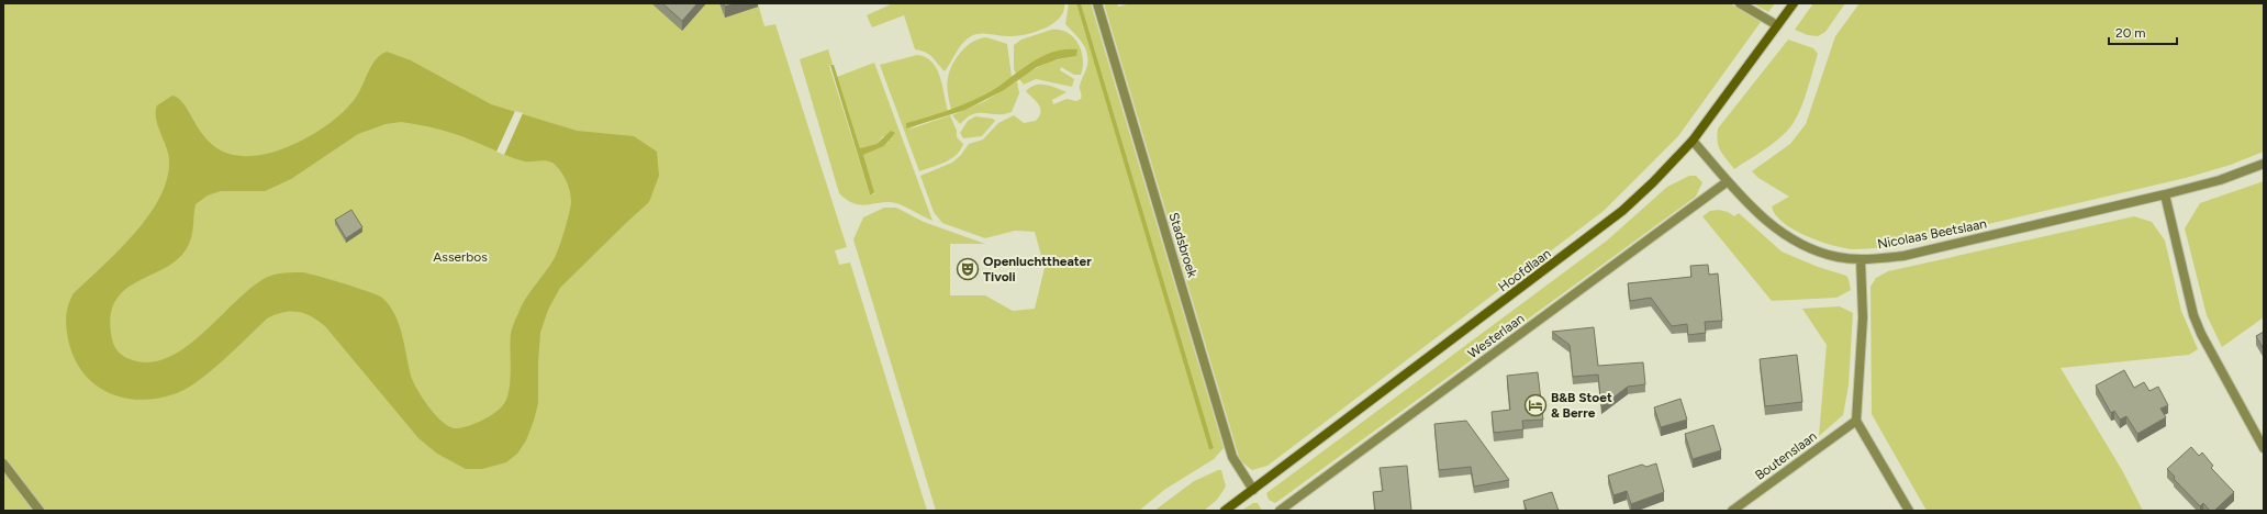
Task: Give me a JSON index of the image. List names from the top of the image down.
{
  "streets": {
    "street": [
      "Nicolaas Beetslaan",
      "Stadsbroek",
      "Hoofdlaan",
      "Westerlaan",
      "Boutenslaan"
    ]
  },
  "crossings": [
    ["Nicolaas Beetslaan", "Hoofdlaan"],
    ["Nicolaas Beetslaan", "Westerlaan"],
    ["Stadsbroek", "Hoofdlaan"]
  ],
  "parks": ["Asserbos"],
  "places": {
    "theatre": ["Openluchttheater Tivoli"],
    "hotel": ["B&B Stoet & Berre"]
  },
  "scale_bar": "20 m"
}
